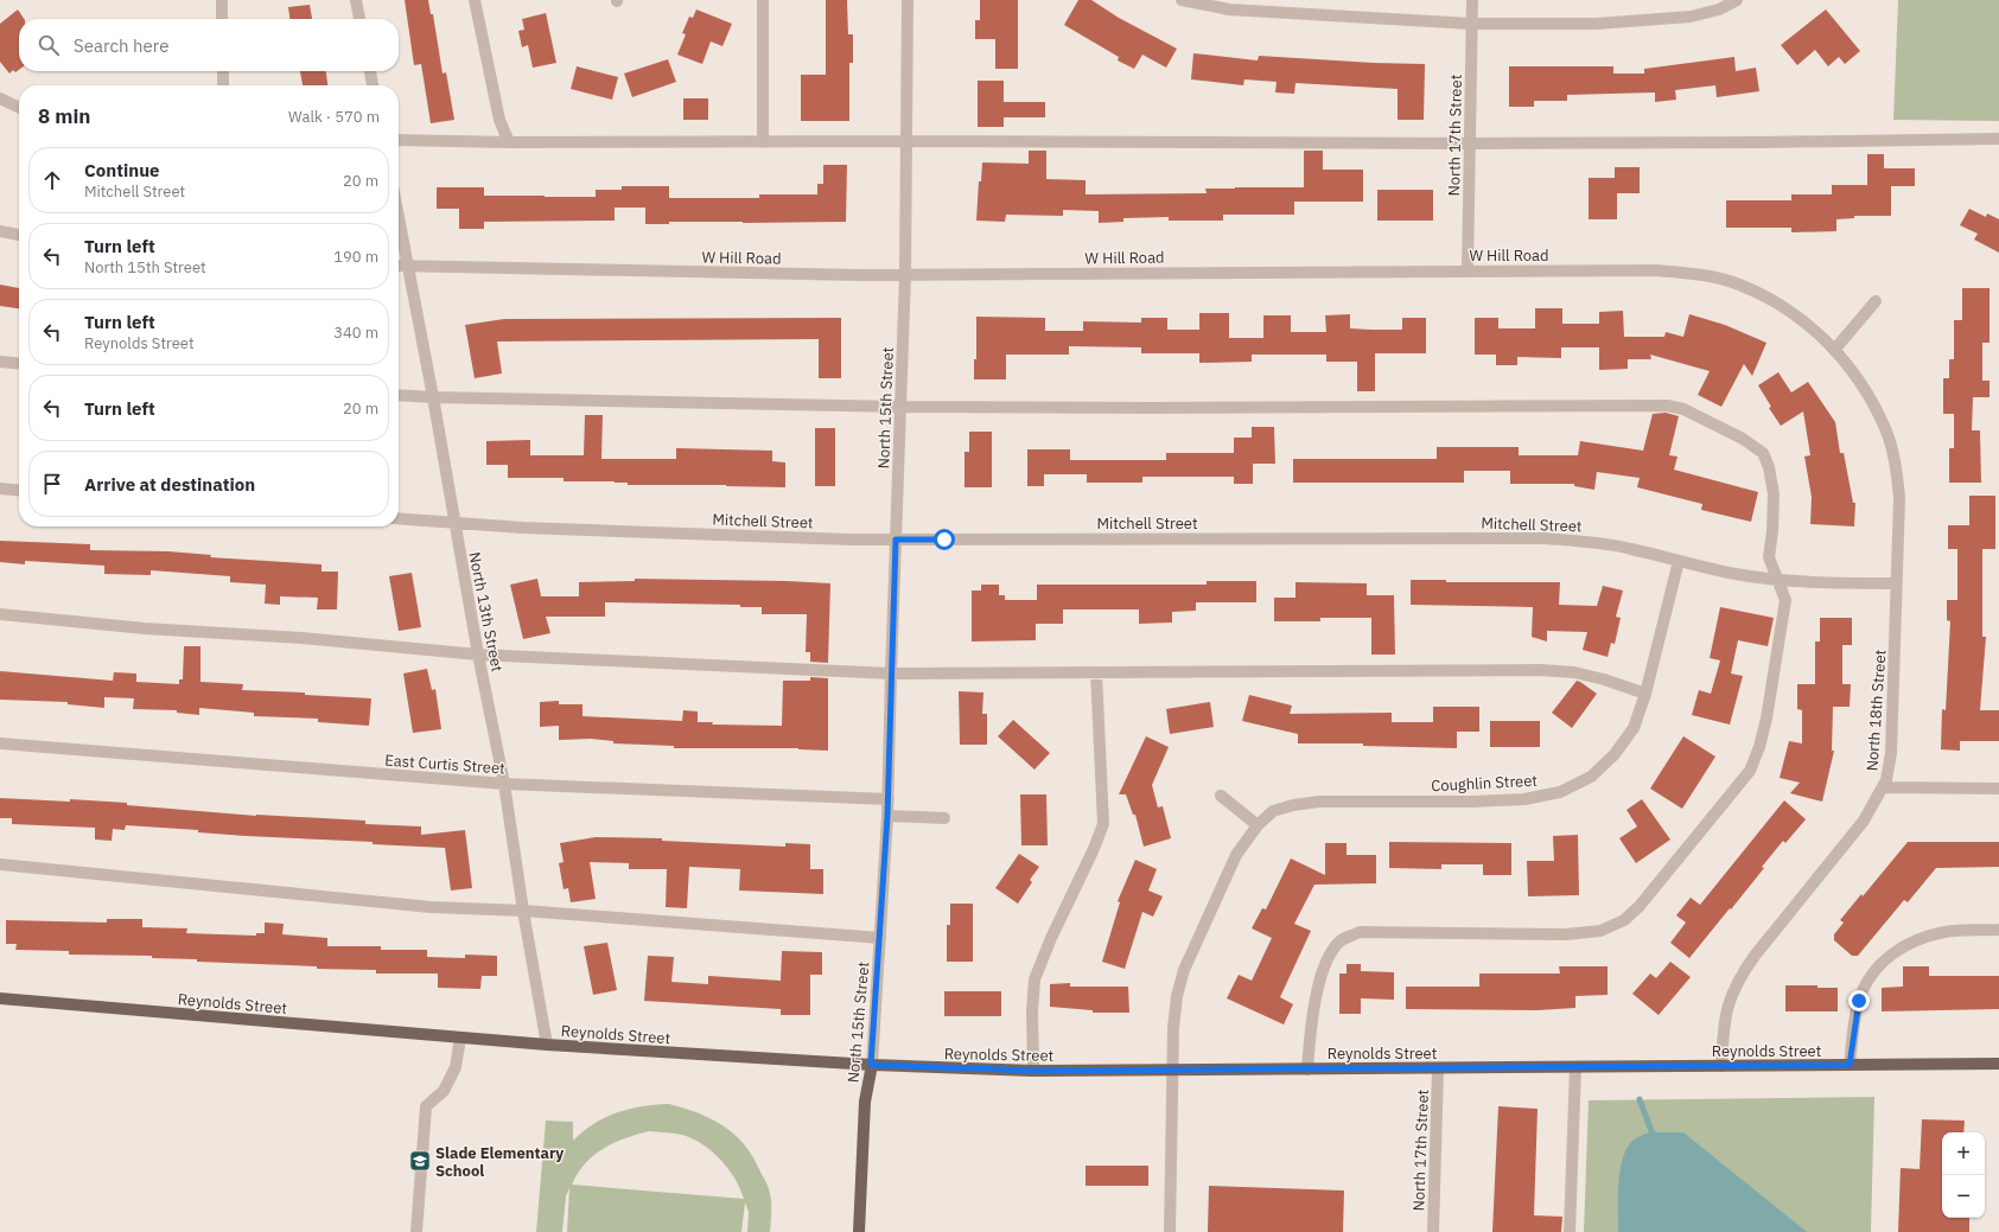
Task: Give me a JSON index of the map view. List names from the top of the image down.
{
  "streets": {
    "main road": ["North 15th Street", "Reynolds Street"],
    "street": [
      "North 17th Street",
      "W Hill Road",
      "Mitchell Street",
      "North 13th Street",
      "North 18th Street",
      "East Curtis Street",
      "Coughlin Street"
    ]
  },
  "crossings": [
    ["North 17th Street", "W Hill Road"],
    ["North 17th Street", "Reynolds Street"],
    ["W Hill Road", "North 15th Street"],
    ["W Hill Road", "North 13th Street"],
    ["W Hill Road", "North 18th Street"],
    ["North 15th Street", "Mitchell Street"],
    ["North 15th Street", "East Curtis Street"],
    ["North 15th Street", "Reynolds Street"],
    ["Mitchell Street", "North 13th Street"],
    ["Mitchell Street", "North 18th Street"],
    ["Mitchell Street", "Coughlin Street"],
    ["North 13th Street", "East Curtis Street"],
    ["North 13th Street", "Reynolds Street"],
    ["North 18th Street", "Reynolds Street"],
    ["Coughlin Street", "Reynolds Street"]
  ],
  "places": {
    "school or university": ["Slade Elementary School"]
  },
  "page": {
    "search": "Search here",
    "heading": ["8 min", "Walk · 570 m"],
    "list": [
      ["Continue", "Mitchell Street", "20 m"],
      ["Turn left", "North 15th Street", "190 m"],
      ["Turn left", "Reynolds Street", "340 m"],
      ["Turn left", "20 m"],
      "Arrive at destination"
    ],
    "map_buttons": ["+", "−"]
  }
}
